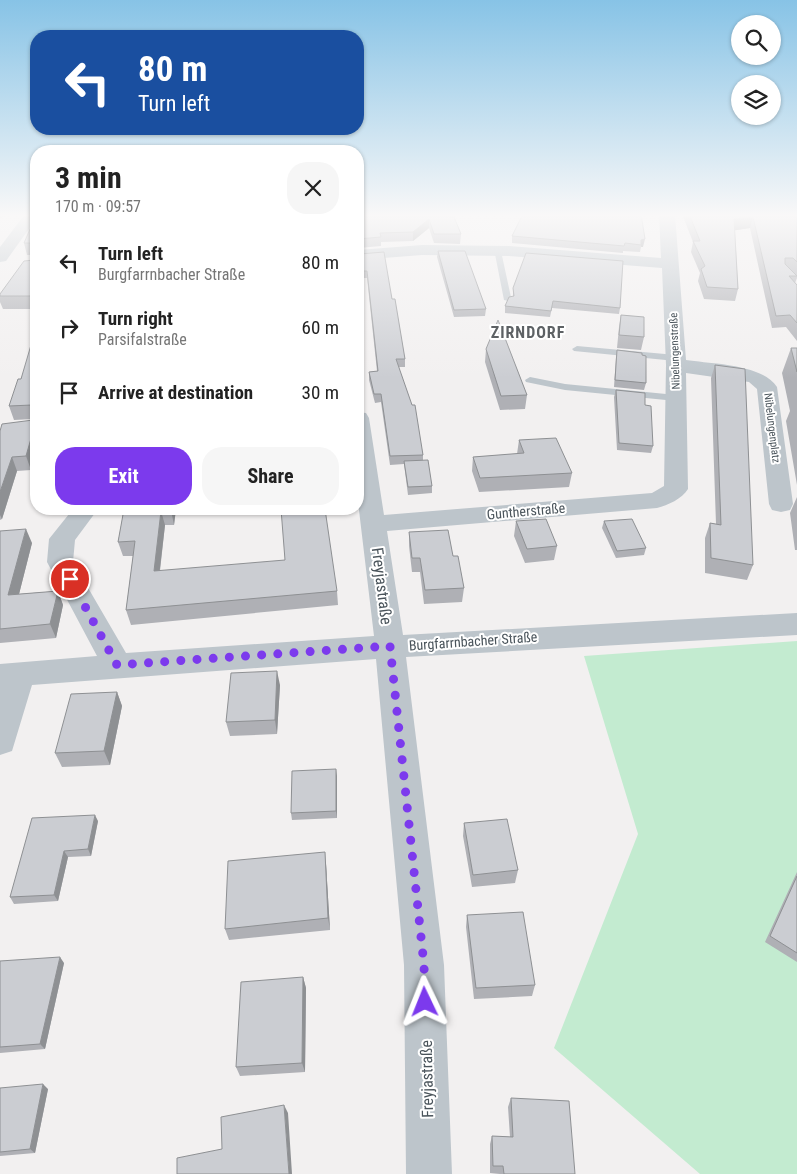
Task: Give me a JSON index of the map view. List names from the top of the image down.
{
  "streets": {
    "street": [
      "Nibelungenstraße",
      "Nibelungenplatz",
      "Guntherstraße",
      "Freyjastraße",
      "Burgfarrnbacher Straße"
    ]
  },
  "crossings": [
    ["Nibelungenstraße", "Nibelungenplatz"],
    ["Nibelungenstraße", "Guntherstraße"],
    ["Guntherstraße", "Freyjastraße"],
    ["Freyjastraße", "Burgfarrnbacher Straße"]
  ],
  "districts": ["ZIRNDORF"],
  "page": {
    "turn": ["80 m", "Turn left"],
    "heading": ["3 min", "170 m · 09:57"],
    "list": [
      {
        "name": "Turn left",
        "note": "Burgfarrnbacher Straße",
        "value": "80 m"
      },
      {
        "name": "Turn right",
        "note": "Parsifalstraße",
        "value": "60 m"
      },
      {
        "name": "Arrive at destination",
        "value": "30 m"
      }
    ],
    "buttons": ["Exit", "Share"]
  }
}
